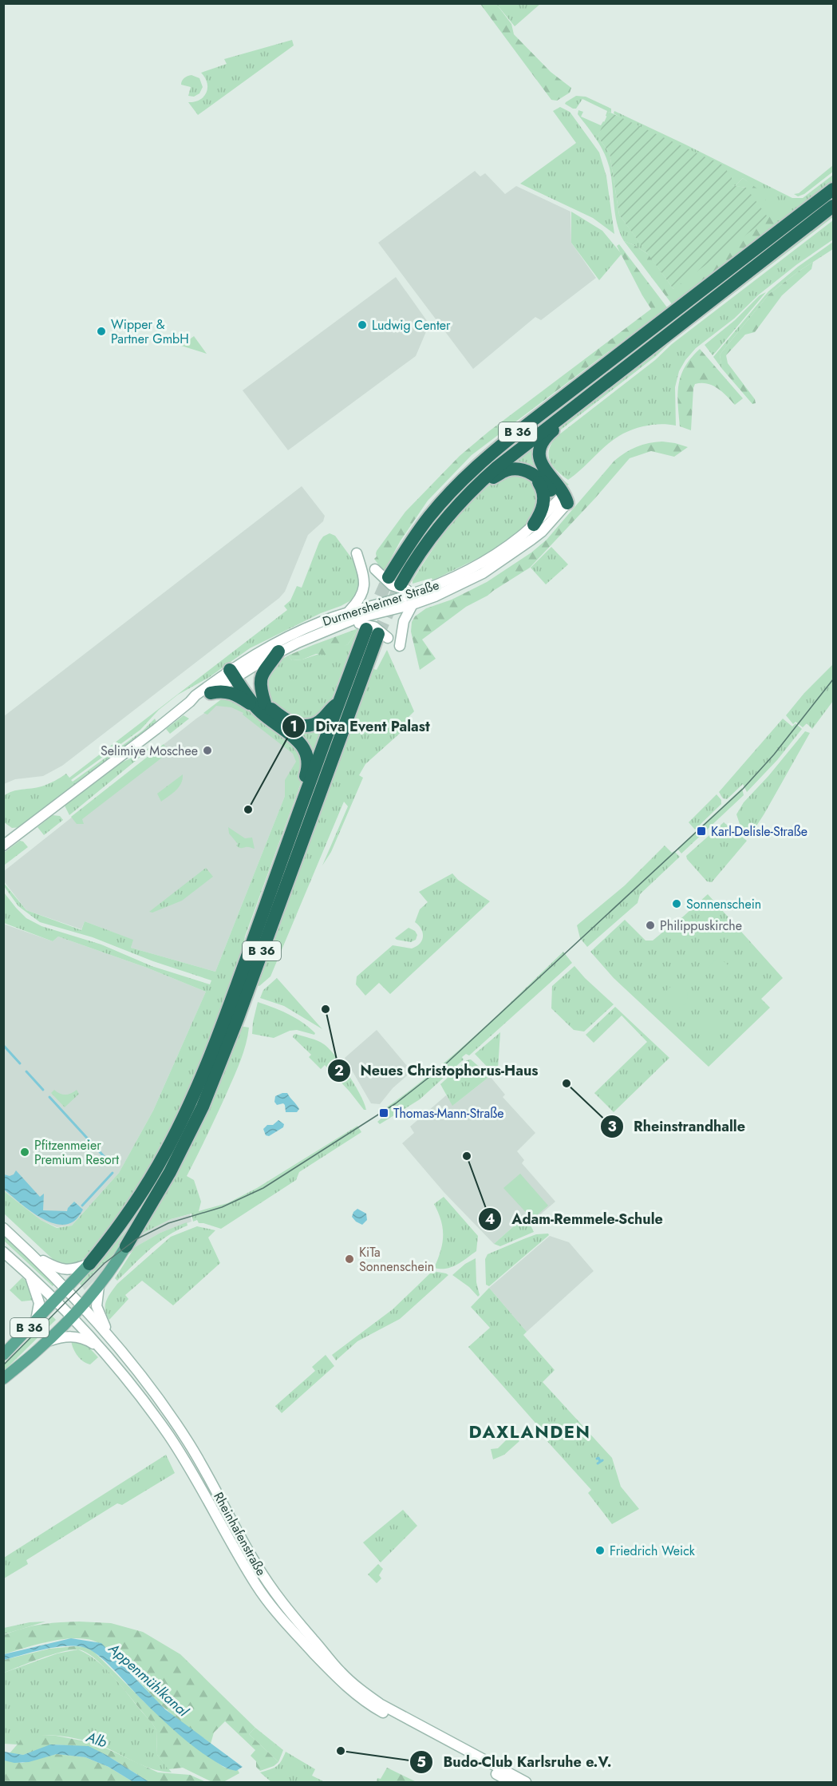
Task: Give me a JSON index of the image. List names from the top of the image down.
{
  "streets": {
    "highway": ["B 36"],
    "main road": ["Durmersheimer Straße", "Rheinhafenstraße"]
  },
  "crossings": [
    ["B 36", "Rheinhafenstraße"]
  ],
  "districts": ["DAXLANDEN"],
  "water": ["Appenmühlkanal", "Alb"],
  "places": {
    "other": [
      "Ludwig Center",
      "Wipper & Partner GmbH",
      "Selimiye Moschee",
      "Diva Event Palast",
      "Sonnenschein",
      "Philippuskirche",
      "Neues Christophorus-Haus",
      "Rheinstrandhalle",
      "Pfitzenmeier Premium Resort",
      "Adam-Remmele-Schule",
      "KiTa Sonnenschein",
      "Friedrich Weick",
      "Budo-Club Karlsruhe e.V."
    ],
    "transit": ["Karl-Delisle-Straße", "Thomas-Mann-Straße"]
  }
}
